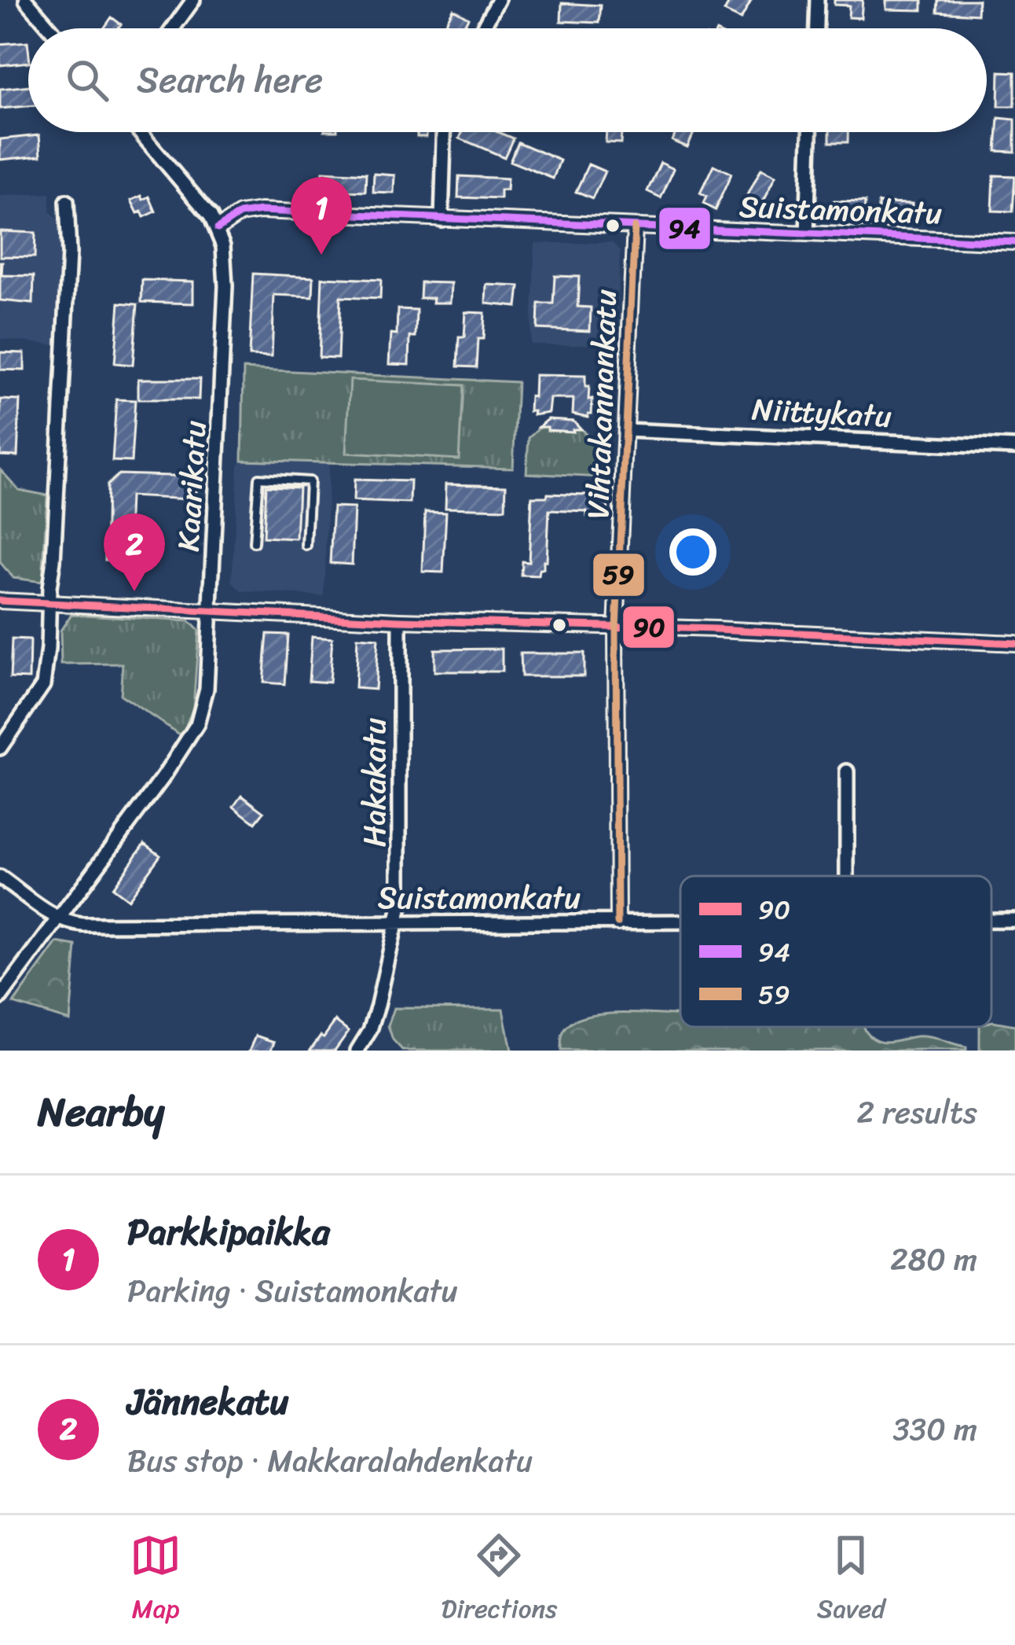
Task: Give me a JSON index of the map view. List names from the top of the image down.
{
  "streets": {
    "street": [
      "Suistamonkatu",
      "Vihtakannankatu",
      "Niittykatu",
      "Kaarikatu",
      "Hakakatu"
    ]
  },
  "crossings": [
    ["Suistamonkatu", "Vihtakannankatu"],
    ["Suistamonkatu", "Kaarikatu"],
    ["Suistamonkatu", "Hakakatu"],
    ["Vihtakannankatu", "Niittykatu"]
  ],
  "lines": ["transit line 94", "transit line 59", "transit line 90"],
  "legend": ["90", "94", "59"],
  "page": {
    "search": "Search here",
    "pins": ["1", "2"],
    "heading": ["Nearby", "2 results"],
    "list": [
      {
        "mark": "1",
        "name": "Parkkipaikka",
        "note": "Parking · Suistamonkatu",
        "value": "280 m"
      },
      {
        "mark": "2",
        "name": "Jännekatu",
        "note": "Bus stop · Makkaralahdenkatu",
        "value": "330 m"
      }
    ],
    "nav": ["Map", "Directions", "Saved"]
  }
}
